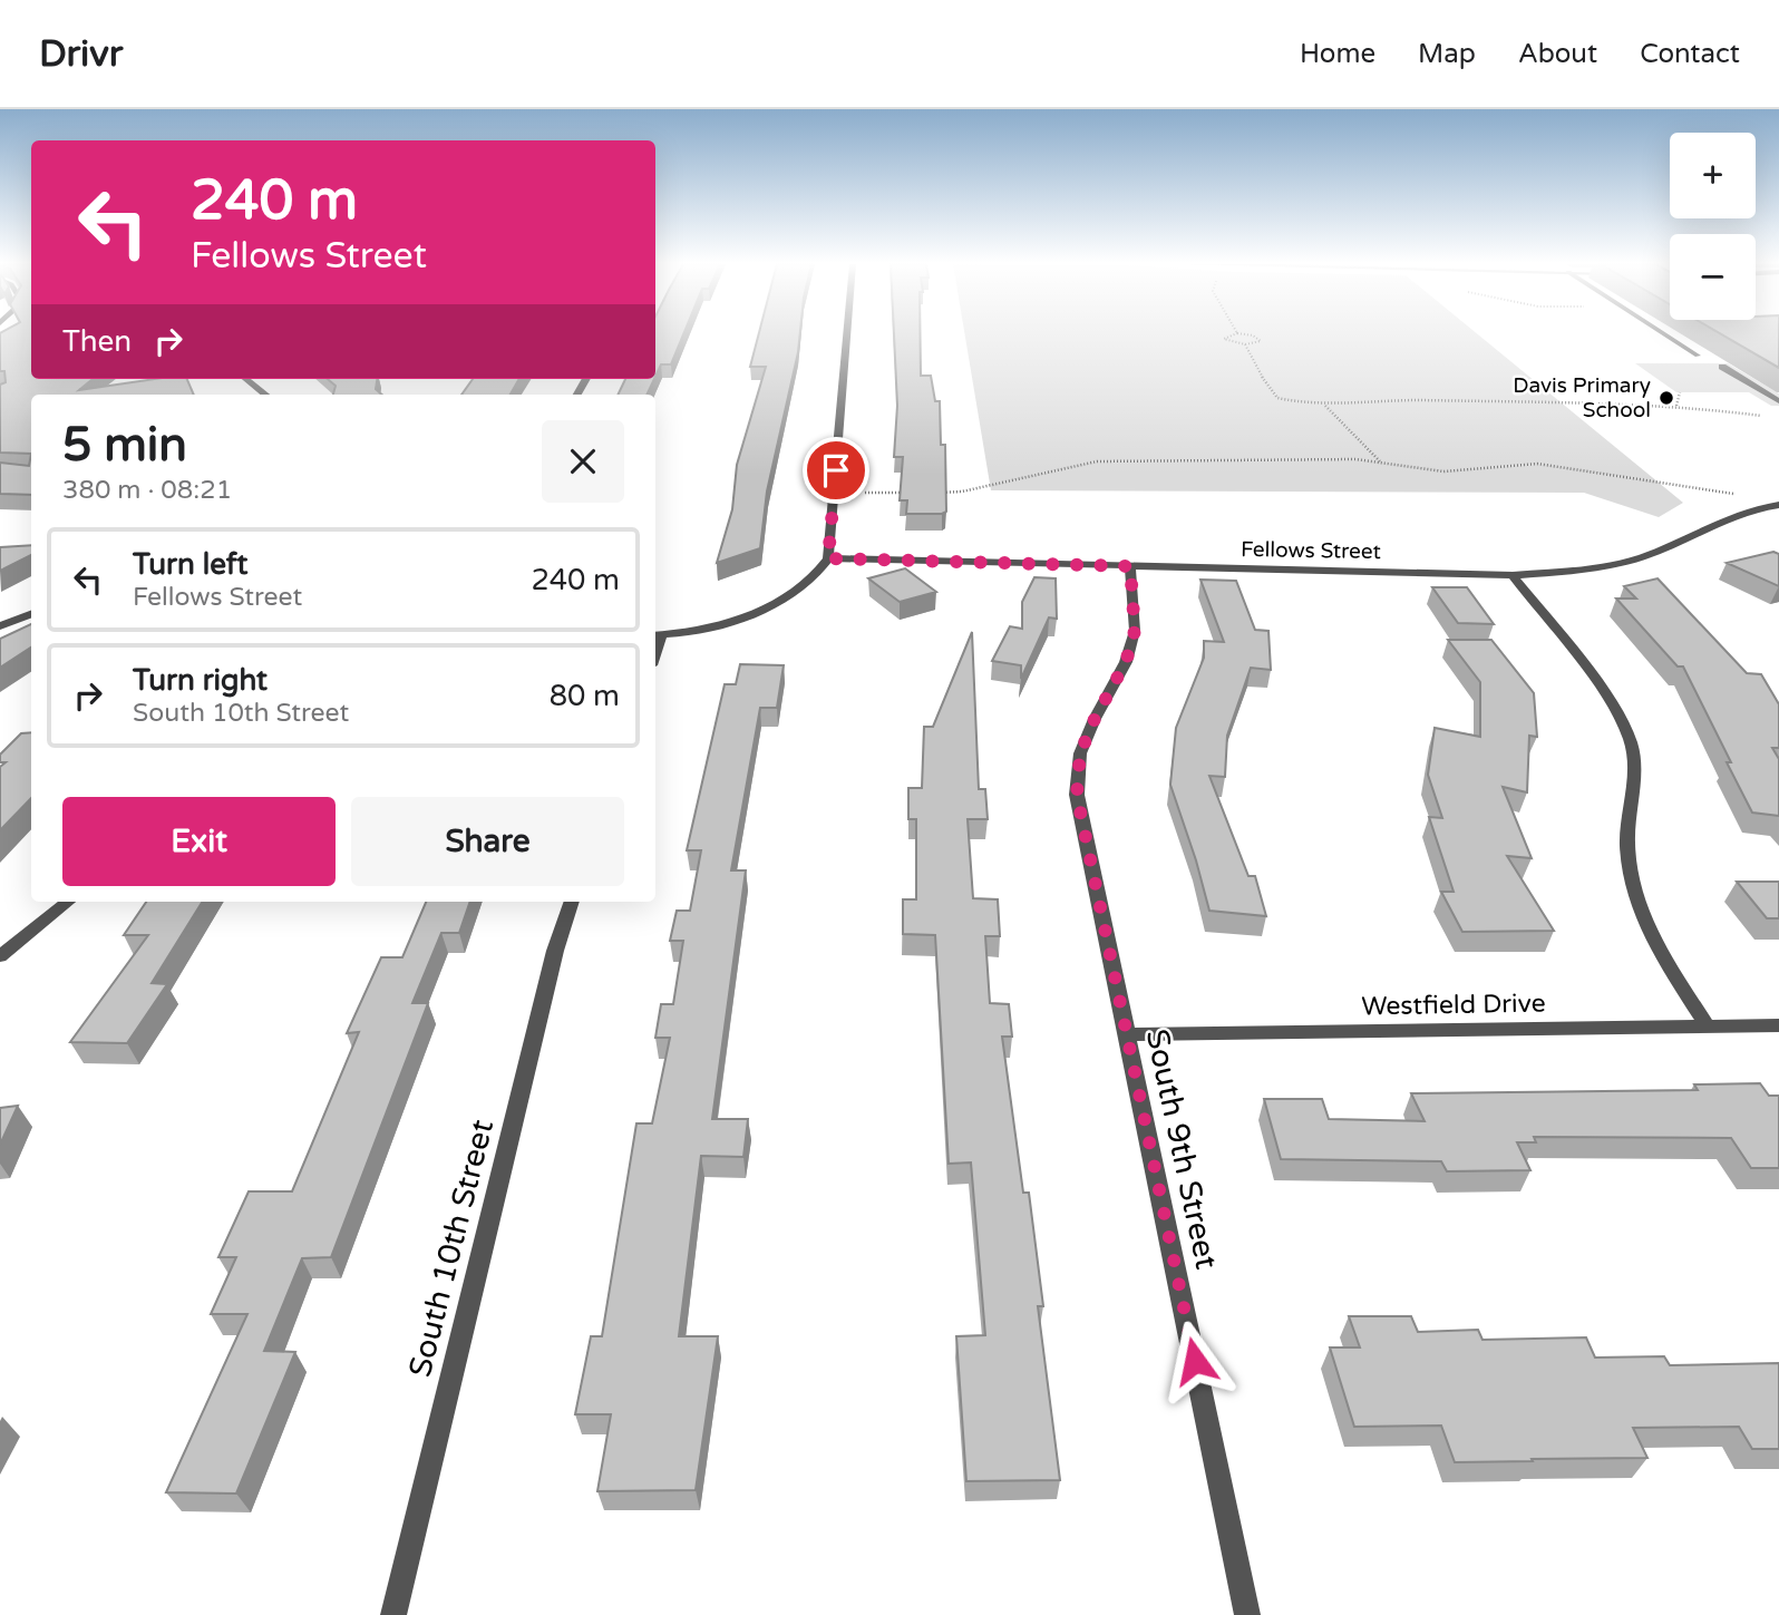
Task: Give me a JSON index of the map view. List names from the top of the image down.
{
  "streets": {
    "street": [
      "Fellows Street",
      "Westfield Drive",
      "South 9th Street",
      "South 10th Street"
    ]
  },
  "crossings": [
    ["Fellows Street", "South 9th Street"],
    ["Westfield Drive", "South 9th Street"]
  ],
  "places": ["Davis Primary School"],
  "page": {
    "header": "Drivr",
    "nav": [
      "Home",
      "Map",
      "About",
      "Contact"
    ],
    "map_buttons": ["+", "−"],
    "turn": ["240 m", "Fellows Street"],
    "then": "Then",
    "heading": ["5 min", "380 m · 08:21"],
    "list": [
      {
        "name": "Turn left",
        "note": "Fellows Street",
        "value": "240 m"
      },
      {
        "name": "Turn right",
        "note": "South 10th Street",
        "value": "80 m"
      }
    ],
    "buttons": ["Exit", "Share"]
  }
}
